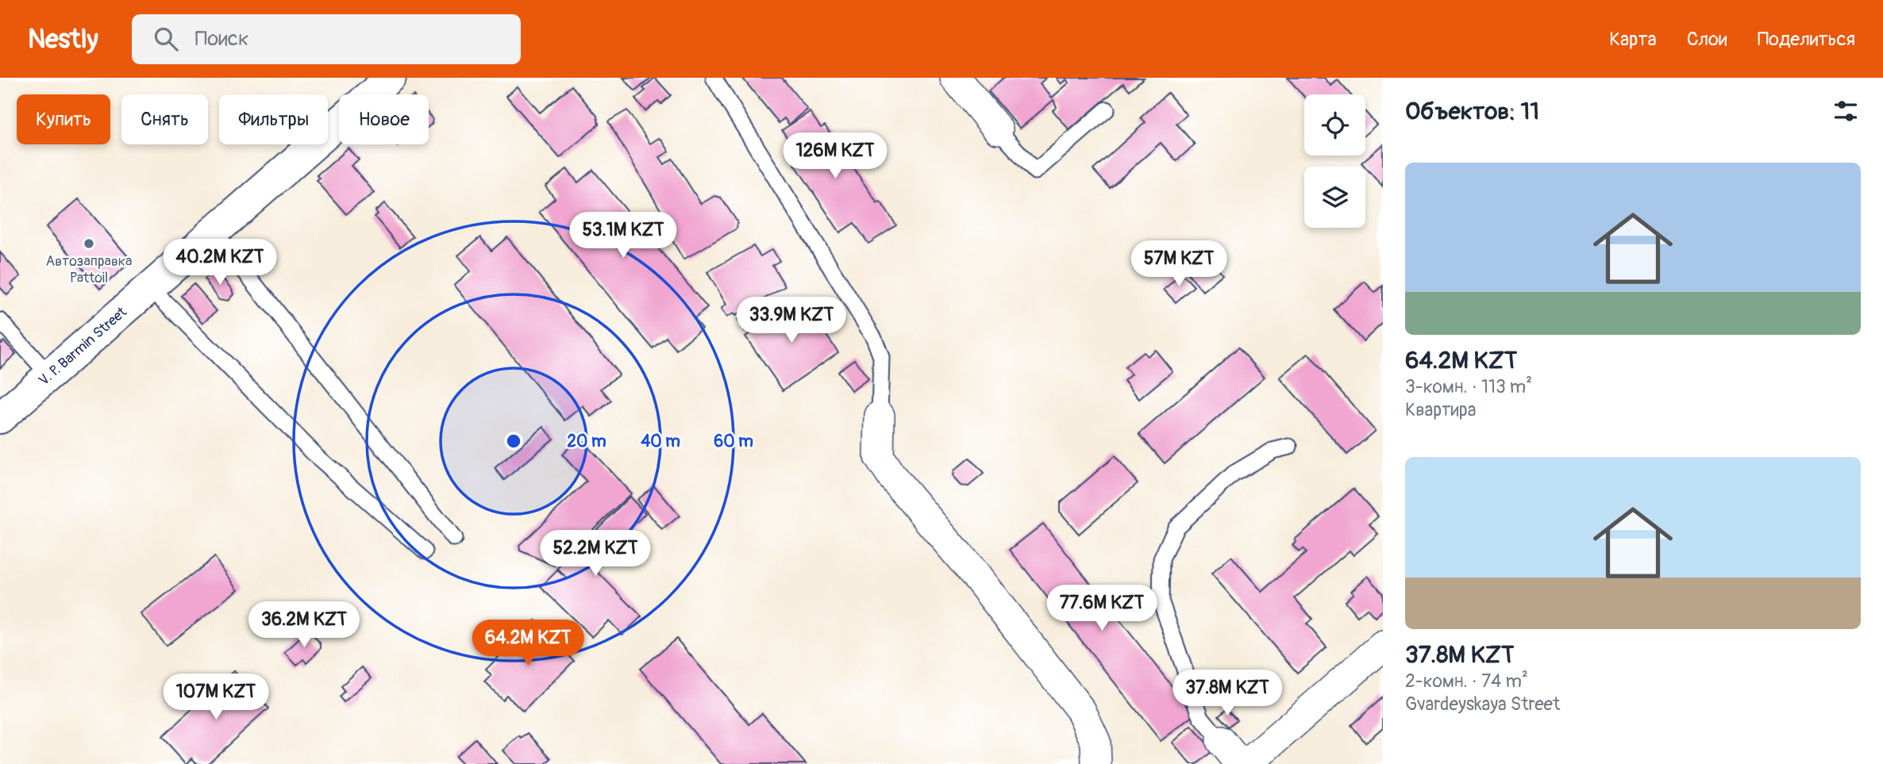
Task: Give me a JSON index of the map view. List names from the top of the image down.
{
  "streets": {
    "street": ["V. P. Barmin Street"]
  },
  "places": ["Автозаправка Pattoil"],
  "page": {
    "header": "Nestly",
    "search": "Поиск",
    "nav": ["Карта", "Слои", "Поделиться"],
    "heading": "Объектов: 11",
    "chip": [
      "Купить",
      "Снять",
      "Фильтры",
      "Новое"
    ],
    "price": [
      "126M KZT",
      "53.1M KZT",
      "40.2M KZT",
      "57M KZT",
      "33.9M KZT",
      "52.2M KZT",
      "77.6M KZT",
      "36.2M KZT",
      "64.2M KZT",
      "37.8M KZT",
      "107M KZT"
    ],
    "list": [
      {
        "name": "64.2M KZT",
        "note": "3-комн. · 113 m² · Квартира"
      },
      {
        "name": "37.8M KZT",
        "note": "2-комн. · 74 m² · Gvardeyskaya Street"
      }
    ]
  },
  "rings": ["20 m", "40 m", "60 m"]
}
